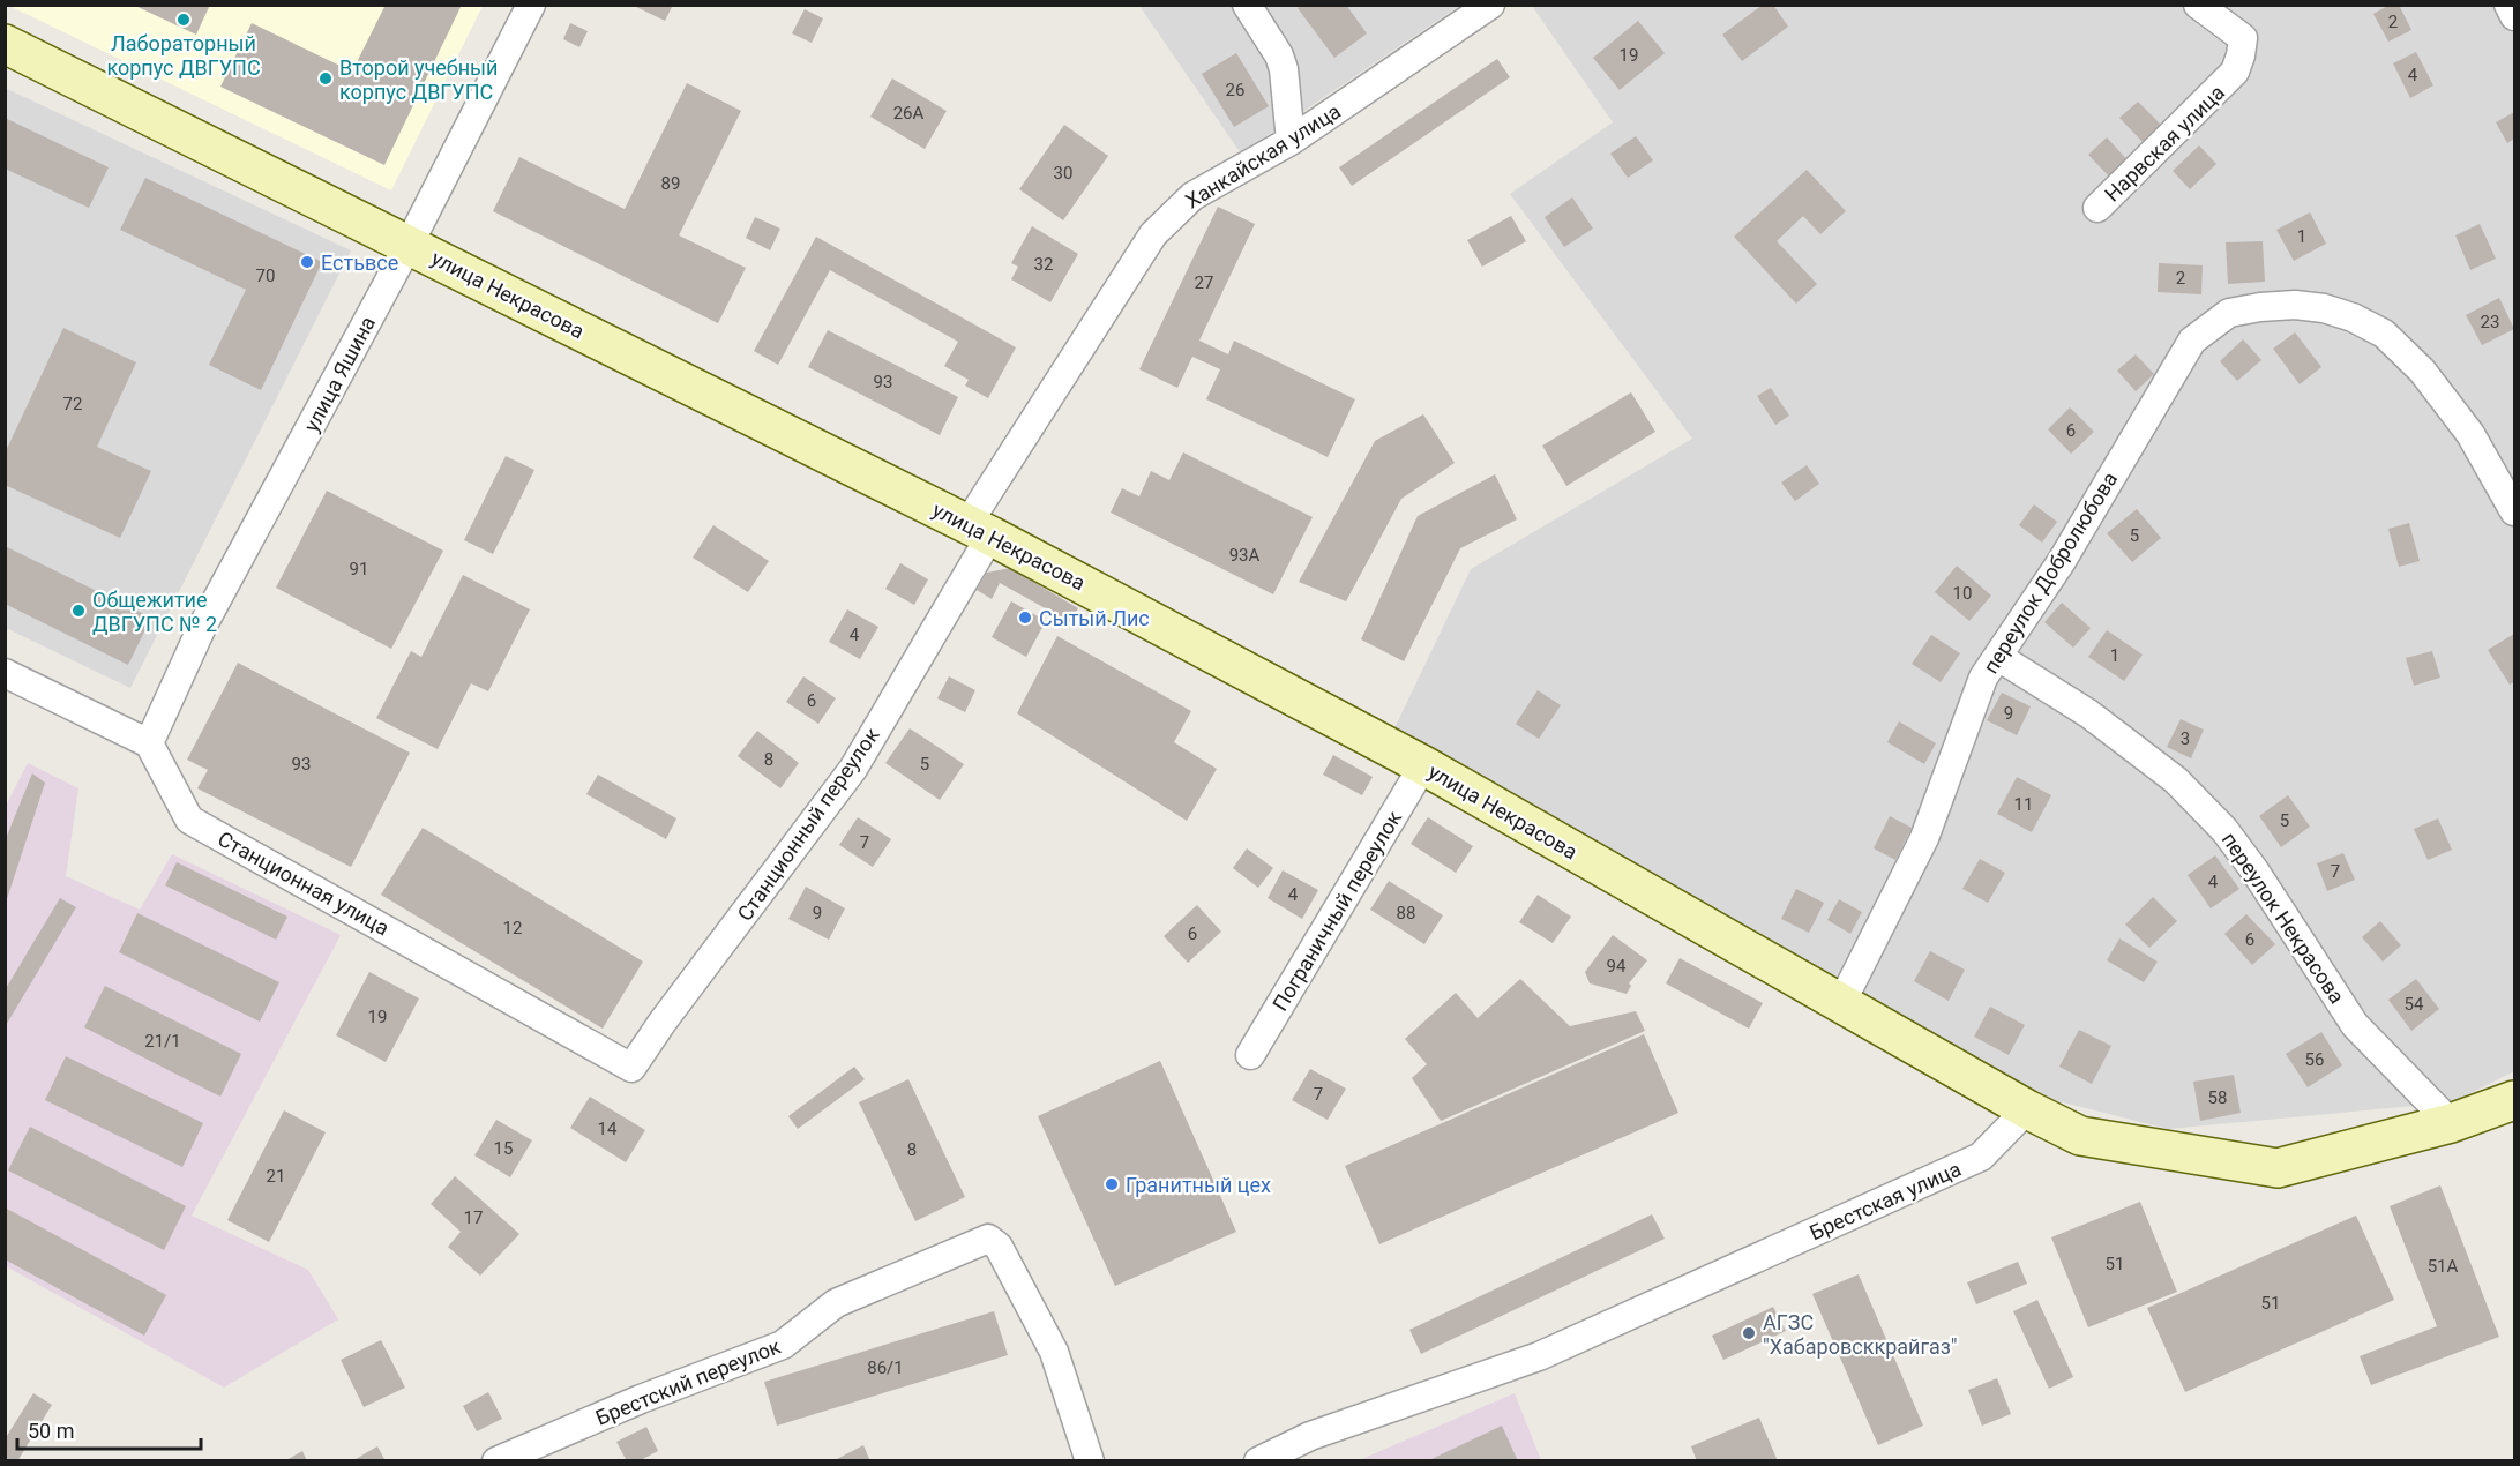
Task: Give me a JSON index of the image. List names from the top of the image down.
{
  "streets": {
    "street": [
      "Нарвская улица",
      "Ханкайская улица",
      "улица Некрасова",
      "улица Яшина",
      "переулок Добролюбова",
      "Станционный переулок",
      "Станционная улица",
      "Пограничный переулок",
      "переулок Некрасова",
      "Брестская улица",
      "Брестский переулок"
    ]
  },
  "crossings": [
    ["Ханкайская улица", "улица Некрасова"],
    ["Ханкайская улица", "Станционный переулок"],
    ["улица Некрасова", "улица Яшина"],
    ["улица Некрасова", "переулок Добролюбова"],
    ["улица Некрасова", "Станционный переулок"],
    ["улица Некрасова", "Пограничный переулок"],
    ["улица Некрасова", "Брестская улица"],
    ["улица Яшина", "Станционная улица"],
    ["переулок Добролюбова", "переулок Некрасова"],
    ["Станционный переулок", "Станционная улица"]
  ],
  "places": [
    "Лабораторный корпус ДВГУПС",
    "Второй учебный корпус ДВГУПС",
    "Естьвсе",
    "Общежитие ДВГУПС № 2",
    "Сытый Лис",
    "Гранитный цех",
    "АГЗС \"Хабаровсккрайгаз\""
  ],
  "house_numbers": [
    "2",
    "19",
    "4",
    "26",
    "26А",
    "30",
    "89",
    "1",
    "32",
    "70",
    "2",
    "27",
    "23",
    "93",
    "72",
    "6",
    "5",
    "93А",
    "91",
    "10",
    "4",
    "1",
    "6",
    "9",
    "3",
    "8",
    "93",
    "5",
    "11",
    "5",
    "7",
    "7",
    "4",
    "4",
    "9",
    "88",
    "12",
    "6",
    "6",
    "94",
    "54",
    "19",
    "21/1",
    "56",
    "7",
    "58",
    "14",
    "15",
    "8",
    "21",
    "17",
    "51",
    "51А",
    "51",
    "86/1"
  ],
  "scale_bar": "50 m"
}
